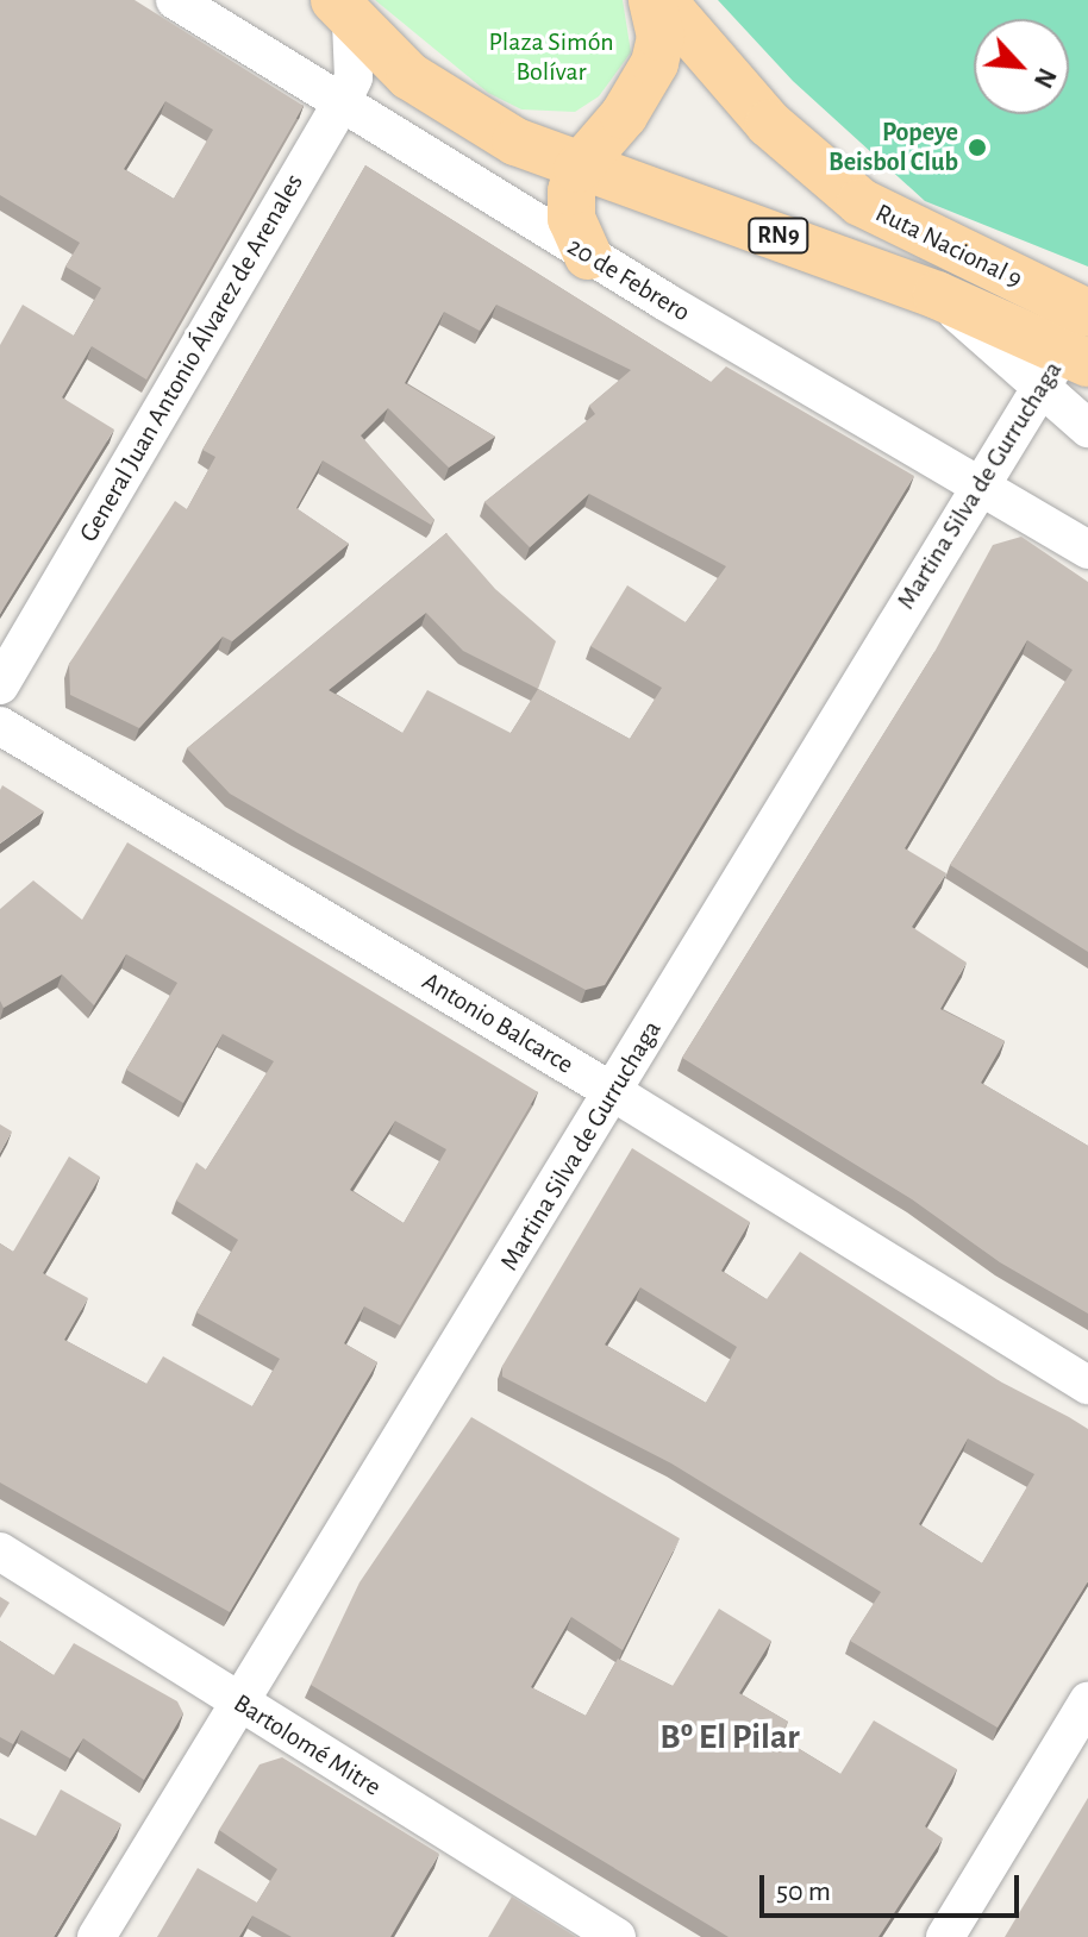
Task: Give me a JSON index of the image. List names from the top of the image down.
{
  "streets": {
    "main road": ["RN9", "Ruta Nacional 9", "General Juan Antonio Álvarez de Arenales"],
    "street": [
      "20 de Febrero",
      "Martina Silva de Gurruchaga",
      "Antonio Balcarce",
      "Bartolomé Mitre"
    ]
  },
  "crossings": [
    ["Ruta Nacional 9", "General Juan Antonio Álvarez de Arenales"],
    ["Ruta Nacional 9", "Martina Silva de Gurruchaga"],
    ["20 de Febrero", "General Juan Antonio Álvarez de Arenales"],
    ["20 de Febrero", "Martina Silva de Gurruchaga"],
    ["Martina Silva de Gurruchaga", "Antonio Balcarce"],
    ["Martina Silva de Gurruchaga", "Bartolomé Mitre"]
  ],
  "districts": ["Bº El Pilar"],
  "parks": ["Plaza Simón Bolívar"],
  "places": ["Popeye Beisbol Club"],
  "scale_bar": "50 m",
  "north": "bottom right"
}
